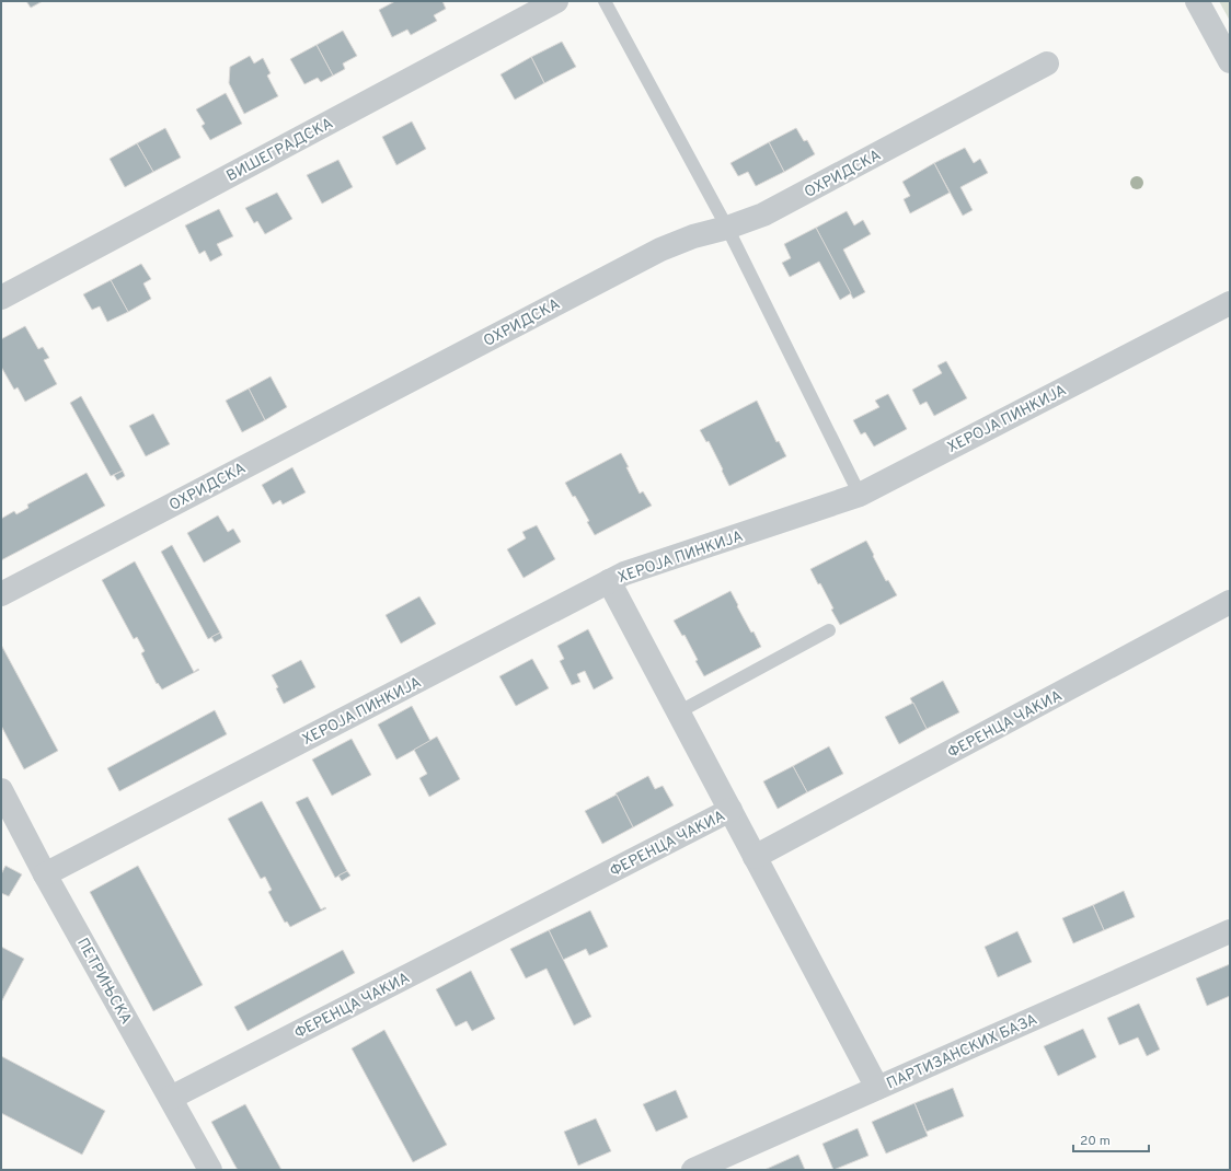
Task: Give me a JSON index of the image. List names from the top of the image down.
{
  "streets": {
    "street": [
      "ВИШЕГРАДСКА",
      "ОХРИДСКА",
      "ХЕРОЈА ПИНКИЈА",
      "ФЕРЕНЦА ЧАКИА",
      "ПЕТРИЊСКА",
      "ПАРТИЗАНСКИХ БАЗА"
    ]
  },
  "crossings": [
    ["ХЕРОЈА ПИНКИЈА", "ПЕТРИЊСКА"],
    ["ФЕРЕНЦА ЧАКИА", "ПЕТРИЊСКА"]
  ],
  "scale_bar": "20 m"
}
